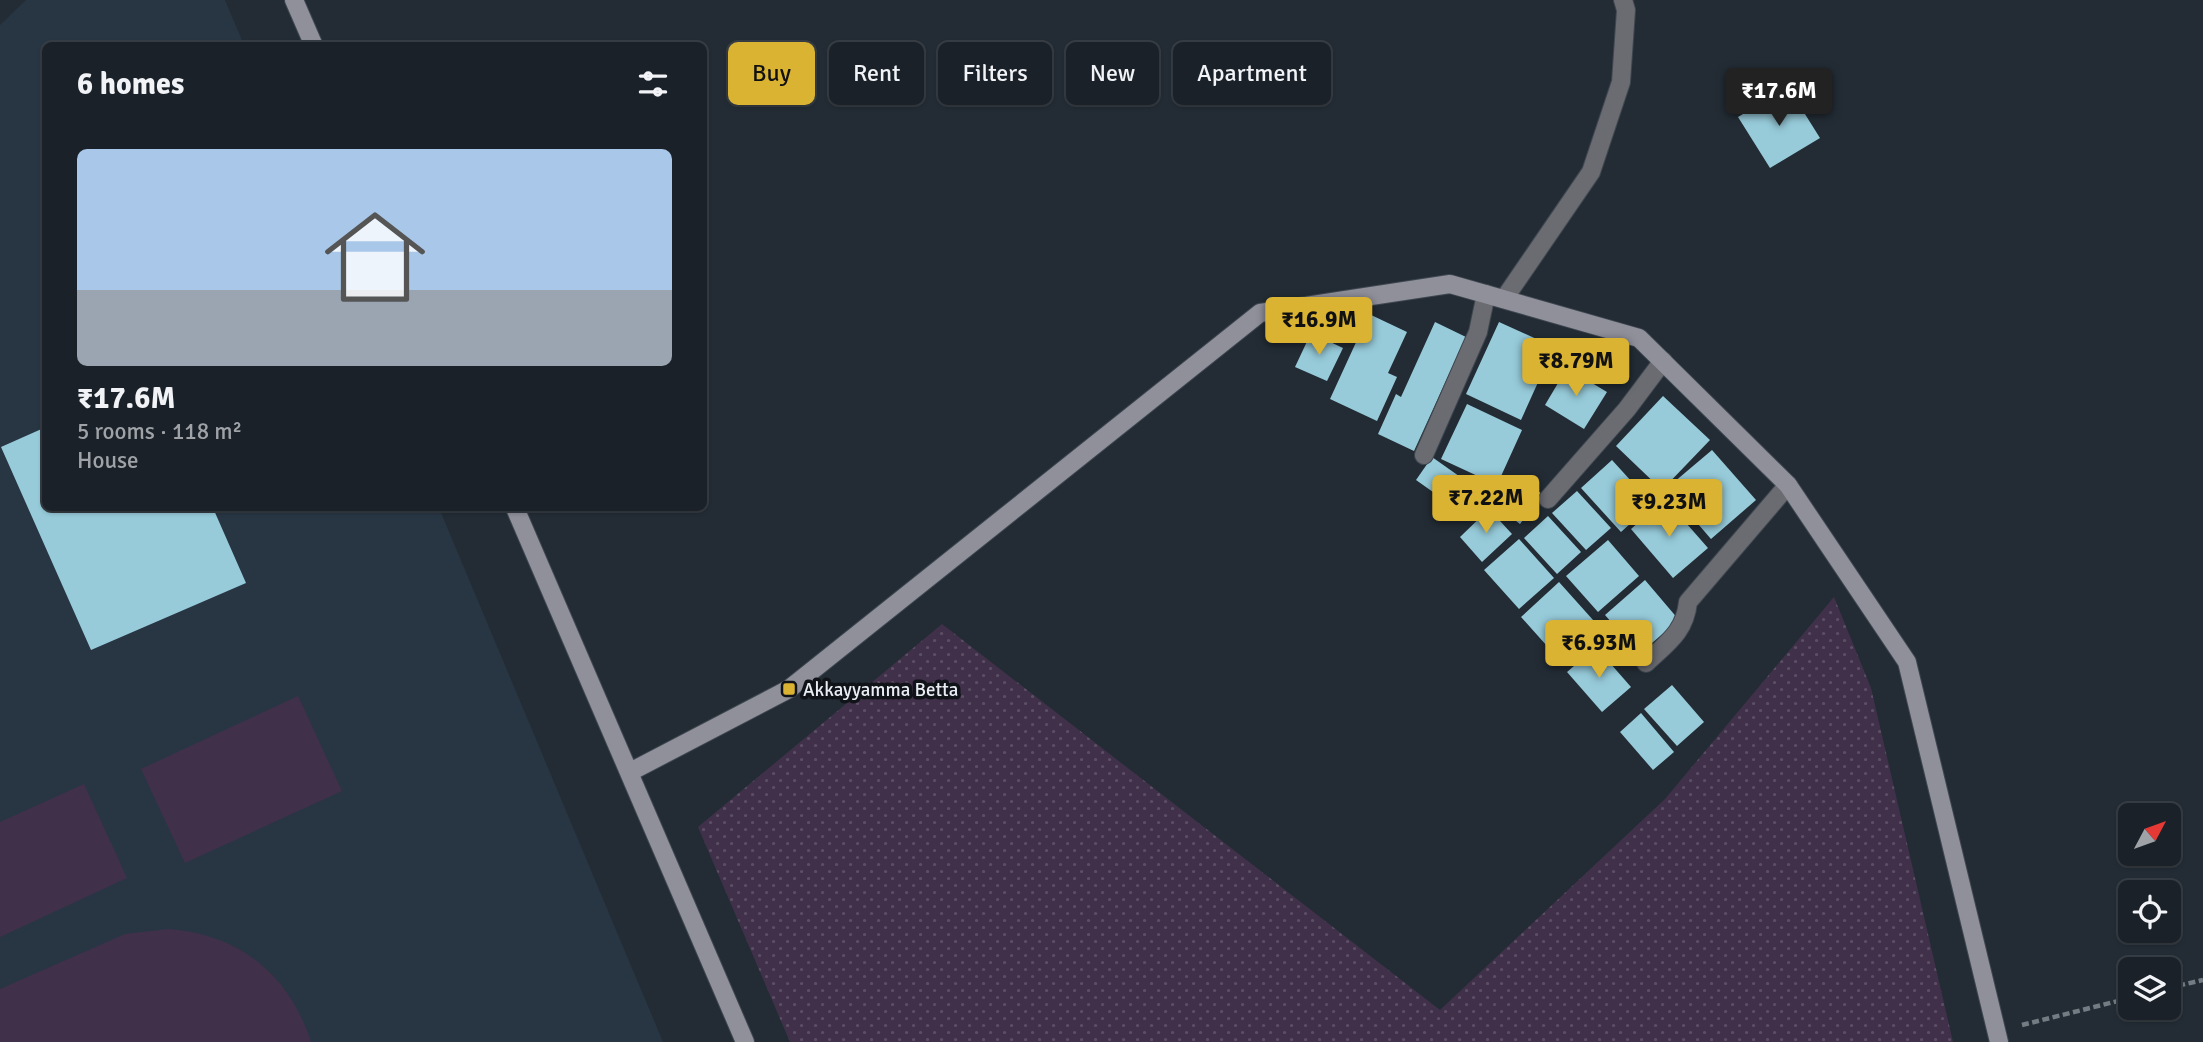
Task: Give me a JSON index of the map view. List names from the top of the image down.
{
  "places": {
    "transit": ["Akkayyamma Betta"]
  },
  "north": "top right",
  "page": {
    "chip": [
      "Buy",
      "Rent",
      "Filters",
      "New",
      "Apartment"
    ],
    "heading": "6 homes",
    "price": [
      "₹17.6M",
      "₹16.9M",
      "₹8.79M",
      "₹7.22M",
      "₹9.23M",
      "₹6.93M"
    ],
    "list": [
      {
        "name": "₹17.6M",
        "note": "5 rooms · 118 m² · House"
      }
    ]
  }
}
